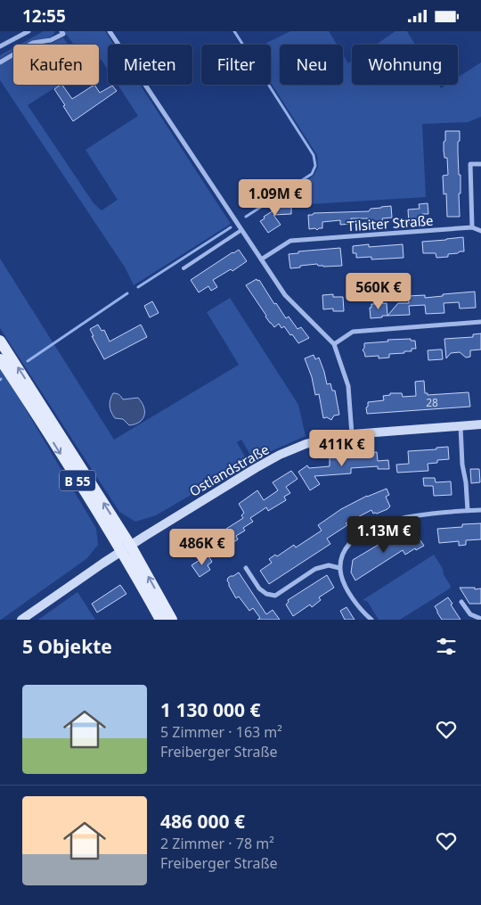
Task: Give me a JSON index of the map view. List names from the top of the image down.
{
  "streets": {
    "main road": ["B 55"],
    "street": ["Tilsiter Straße", "Ostlandstraße"]
  },
  "crossings": [
    ["Ostlandstraße", "B 55"]
  ],
  "house_numbers": ["28"],
  "page": {
    "status": "12:55",
    "chip": [
      "Kaufen",
      "Mieten",
      "Filter",
      "Neu",
      "Wohnung"
    ],
    "price": [
      "1.09M €",
      "560K €",
      "411K €",
      "1.13M €",
      "486K €"
    ],
    "heading": "5 Objekte",
    "list": [
      {
        "name": "1 130 000 €",
        "note": "5 Zimmer · 163 m² · Freiberger Straße"
      },
      {
        "name": "486 000 €",
        "note": "2 Zimmer · 78 m² · Freiberger Straße"
      }
    ]
  }
}
